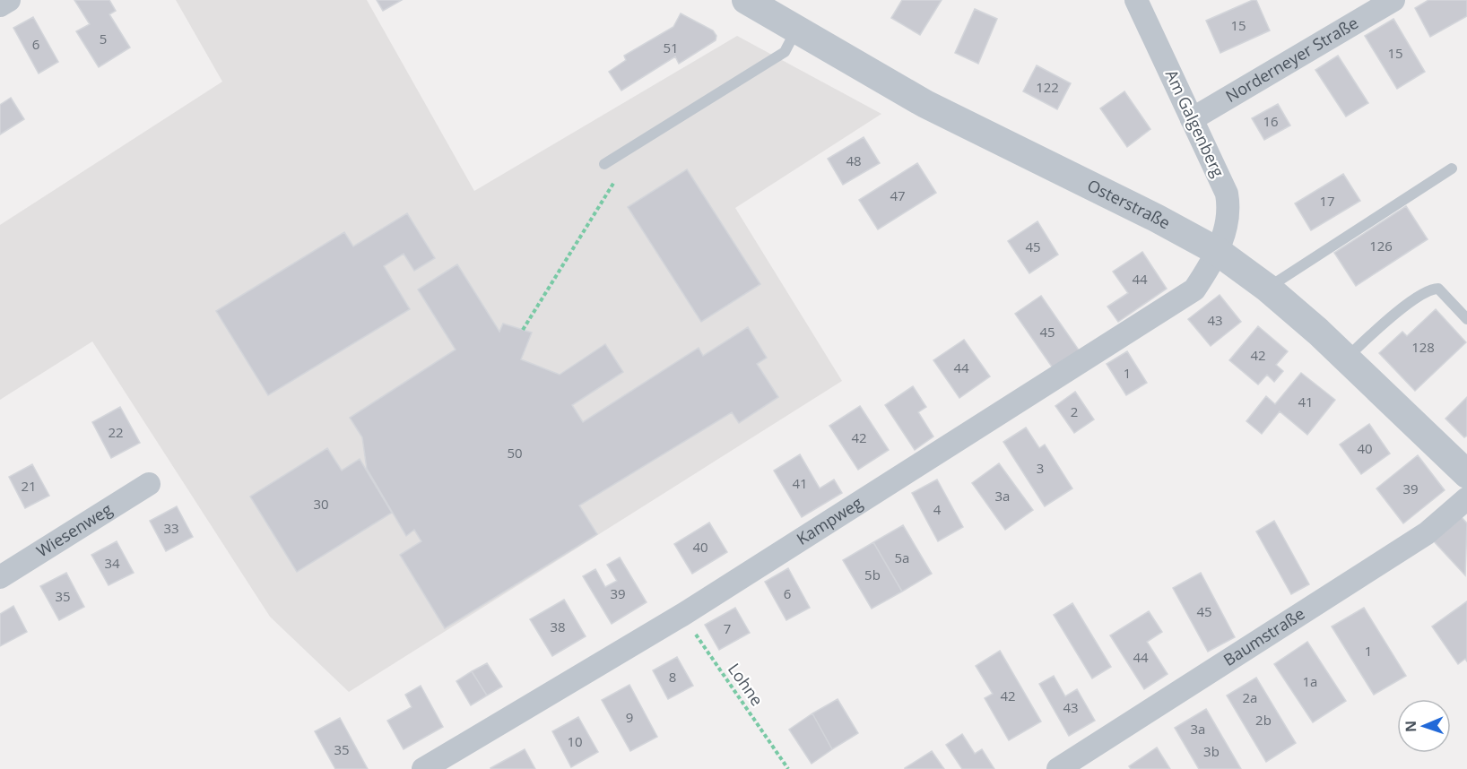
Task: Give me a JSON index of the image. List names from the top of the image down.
{
  "streets": {
    "street": [
      "Norderneyer Straße",
      "Am Galgenberg",
      "Osterstraße",
      "Kampweg",
      "Wiesenweg",
      "Baumstraße"
    ],
    "path": ["Lohne"]
  },
  "crossings": [
    ["Norderneyer Straße", "Am Galgenberg"],
    ["Am Galgenberg", "Osterstraße"],
    ["Am Galgenberg", "Kampweg"],
    ["Osterstraße", "Kampweg"],
    ["Kampweg", "Lohne"]
  ],
  "house_numbers": [
    "15",
    "5",
    "6",
    "51",
    "15",
    "122",
    "16",
    "48",
    "47",
    "17",
    "126",
    "45",
    "44",
    "43",
    "45",
    "128",
    "42",
    "44",
    "1",
    "41",
    "2",
    "22",
    "42",
    "40",
    "50",
    "3",
    "41",
    "21",
    "39",
    "3a",
    "30",
    "4",
    "33",
    "40",
    "5a",
    "34",
    "5b",
    "39",
    "6",
    "35",
    "45",
    "38",
    "7",
    "1",
    "44",
    "8",
    "1a",
    "42",
    "2a",
    "43",
    "9",
    "2b",
    "3a",
    "10",
    "35",
    "3b"
  ],
  "north": "left"
}
